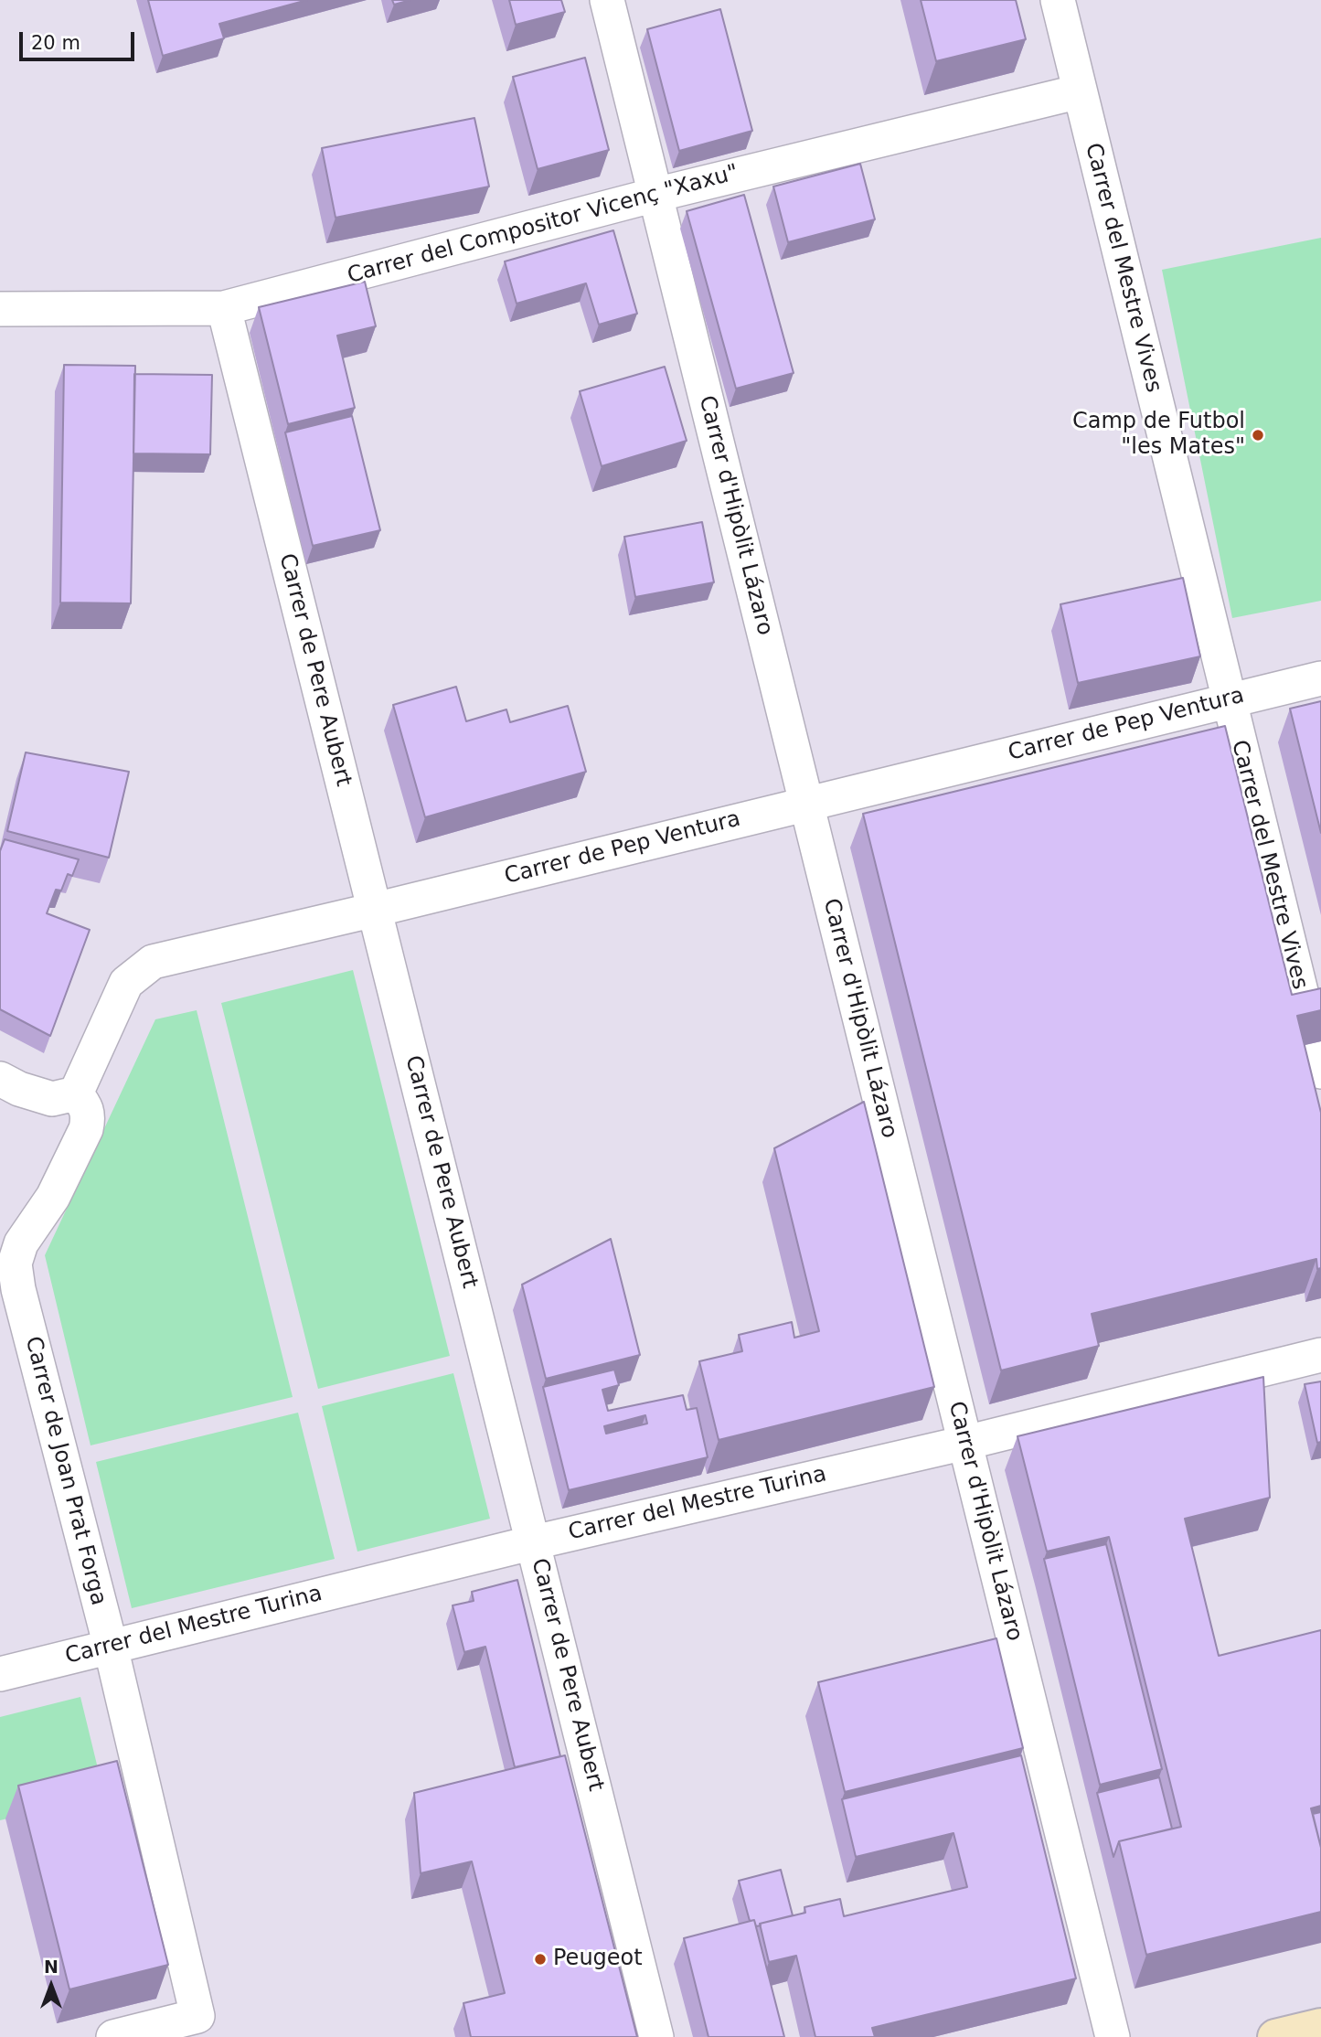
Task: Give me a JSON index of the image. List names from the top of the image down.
{
  "streets": {
    "street": [
      "Carrer del Compositor Vicenç \"Xaxu\"",
      "Carrer del Mestre Vives",
      "Carrer d'Hipòlit Lázaro",
      "Carrer de Pere Aubert",
      "Carrer de Pep Ventura",
      "Carrer de Joan Prat Forga",
      "Carrer del Mestre Turina"
    ]
  },
  "crossings": [
    ["Carrer del Compositor Vicenç \"Xaxu\"", "Carrer del Mestre Vives"],
    ["Carrer del Compositor Vicenç \"Xaxu\"", "Carrer d'Hipòlit Lázaro"],
    ["Carrer del Compositor Vicenç \"Xaxu\"", "Carrer de Pere Aubert"],
    ["Carrer del Mestre Vives", "Carrer de Pep Ventura"],
    ["Carrer d'Hipòlit Lázaro", "Carrer de Pep Ventura"],
    ["Carrer d'Hipòlit Lázaro", "Carrer del Mestre Turina"],
    ["Carrer de Pere Aubert", "Carrer de Pep Ventura"],
    ["Carrer de Pere Aubert", "Carrer del Mestre Turina"],
    ["Carrer de Pep Ventura", "Carrer de Joan Prat Forga"],
    ["Carrer de Joan Prat Forga", "Carrer del Mestre Turina"]
  ],
  "places": ["Camp de Futbol \"les Mates\"", "Peugeot"],
  "scale_bar": "20 m",
  "north": "top"
}
